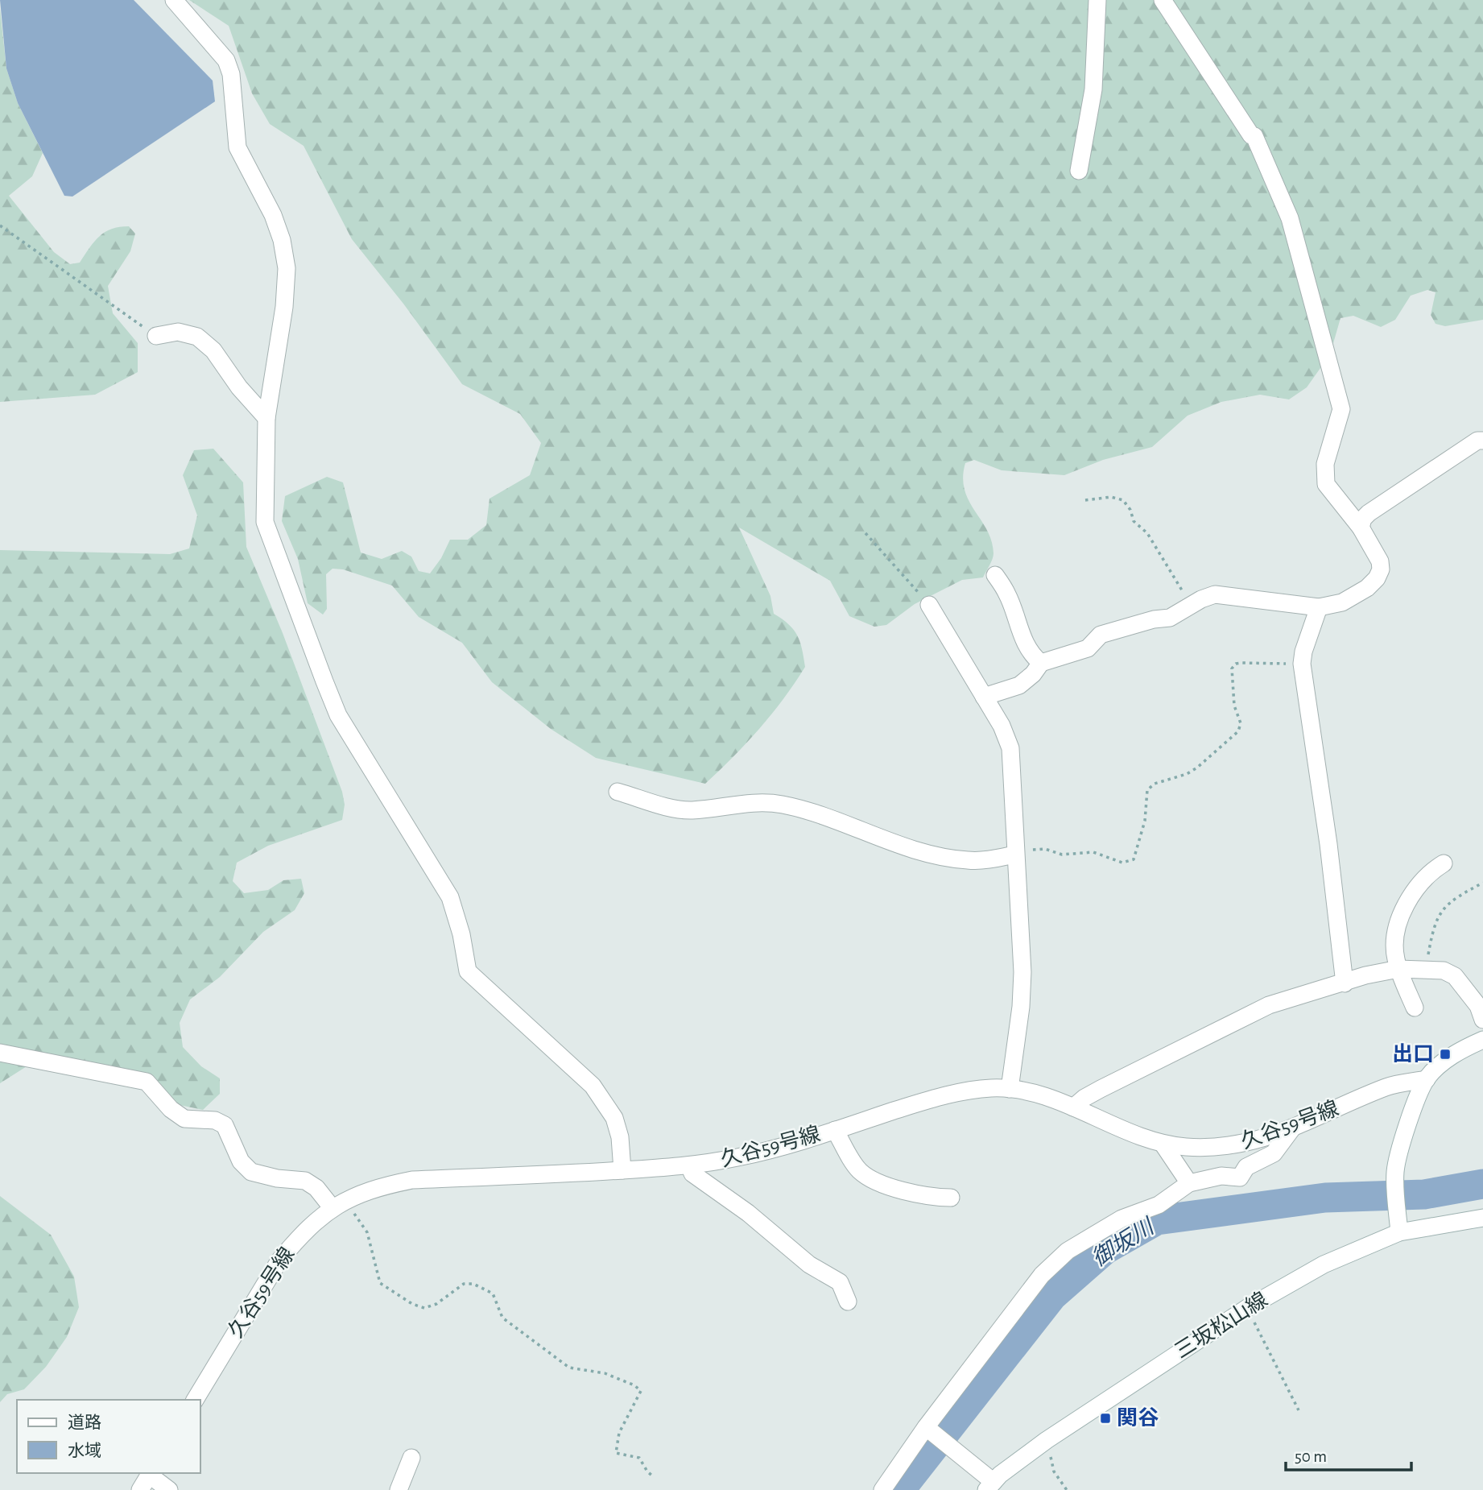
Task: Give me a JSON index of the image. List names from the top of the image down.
{
  "streets": {
    "street": ["久谷59号線", "三坂松山線"]
  },
  "water": ["御坂川"],
  "places": {
    "transit": ["出口", "関谷"]
  },
  "legend": ["道路", "水域"],
  "scale_bar": "50 m"
}
